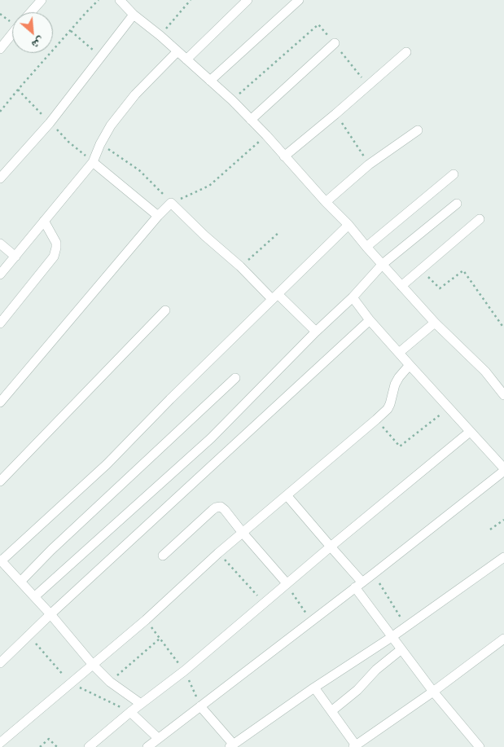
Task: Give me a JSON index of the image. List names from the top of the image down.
{
  "north": "bottom right"
}
